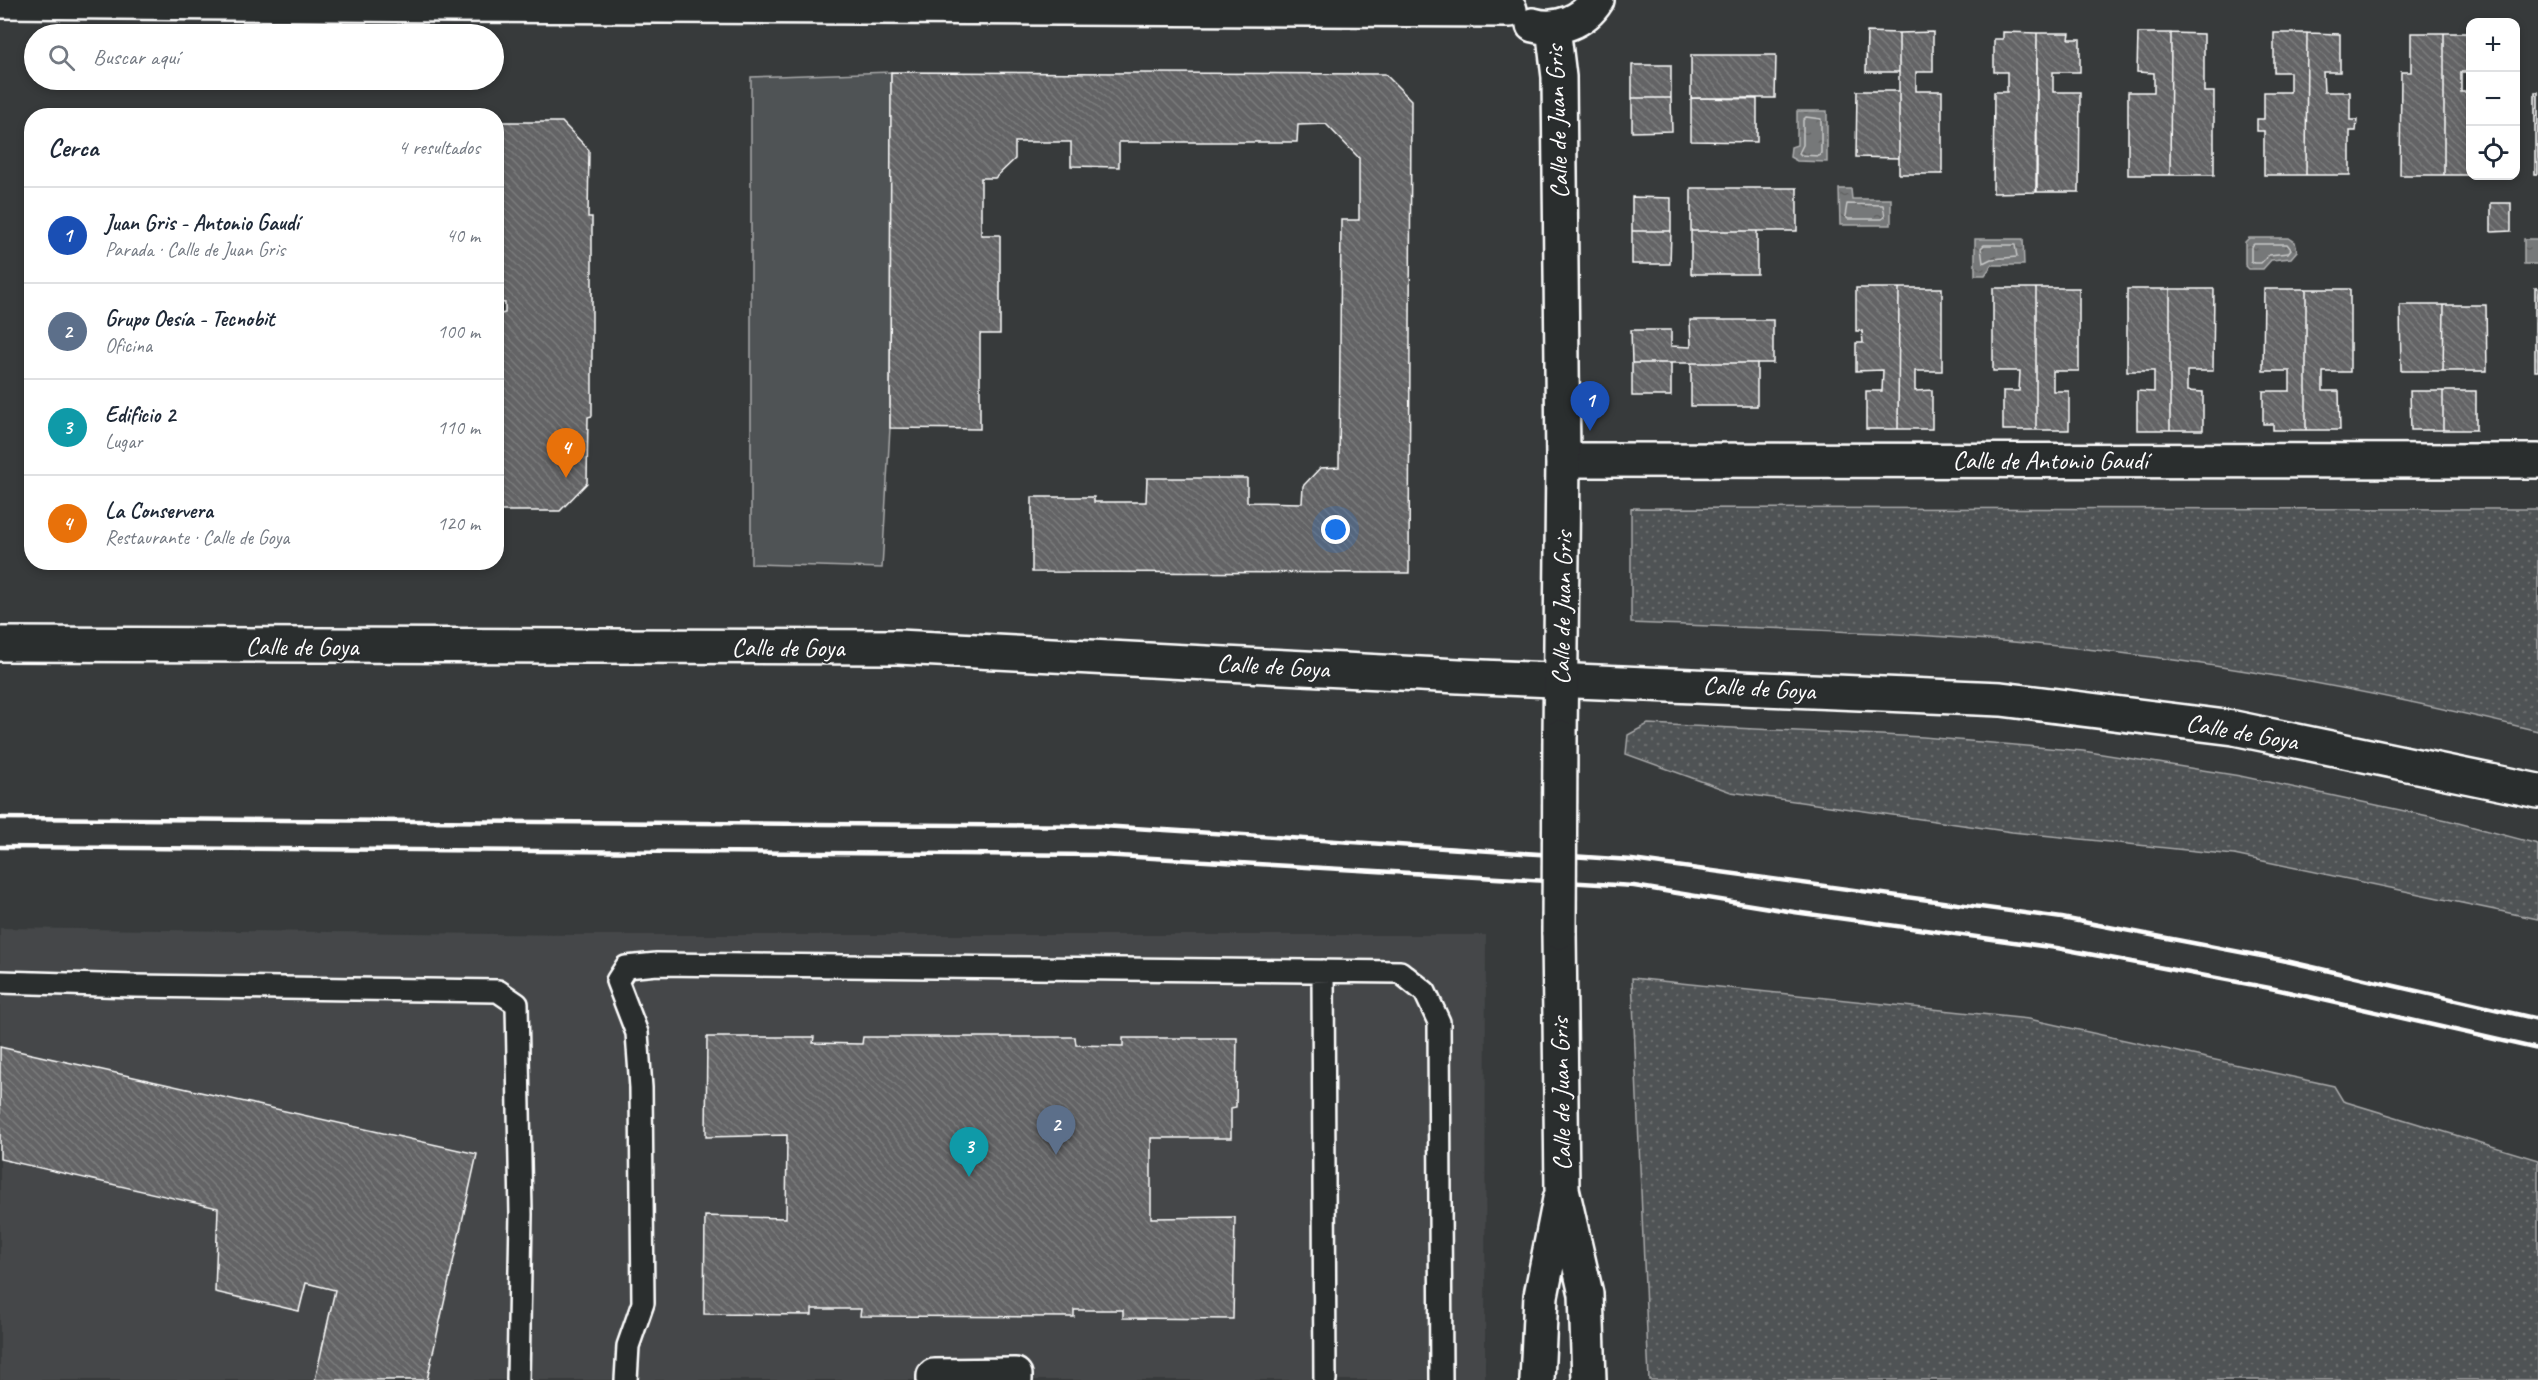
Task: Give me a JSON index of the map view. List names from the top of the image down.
{
  "streets": {
    "street": ["Calle de Juan Gris", "Calle de Antonio Gaudí", "Calle de Goya"]
  },
  "crossings": [
    ["Calle de Juan Gris", "Calle de Antonio Gaudí"],
    ["Calle de Juan Gris", "Calle de Goya"]
  ],
  "page": {
    "map_buttons": ["+", "−"],
    "search": "Buscar aquí",
    "heading": ["Cerca", "4 resultados"],
    "list": [
      {
        "mark": "1",
        "name": "Juan Gris - Antonio Gaudí",
        "note": "Parada · Calle de Juan Gris",
        "value": "40 m"
      },
      {
        "mark": "2",
        "name": "Grupo Oesía - Tecnobit",
        "note": "Oficina",
        "value": "100 m"
      },
      {
        "mark": "3",
        "name": "Edificio 2",
        "note": "Lugar",
        "value": "110 m"
      },
      {
        "mark": "4",
        "name": "La Conservera",
        "note": "Restaurante · Calle de Goya",
        "value": "120 m"
      }
    ],
    "pins": [
      "1",
      "4",
      "2",
      "3"
    ]
  }
}
